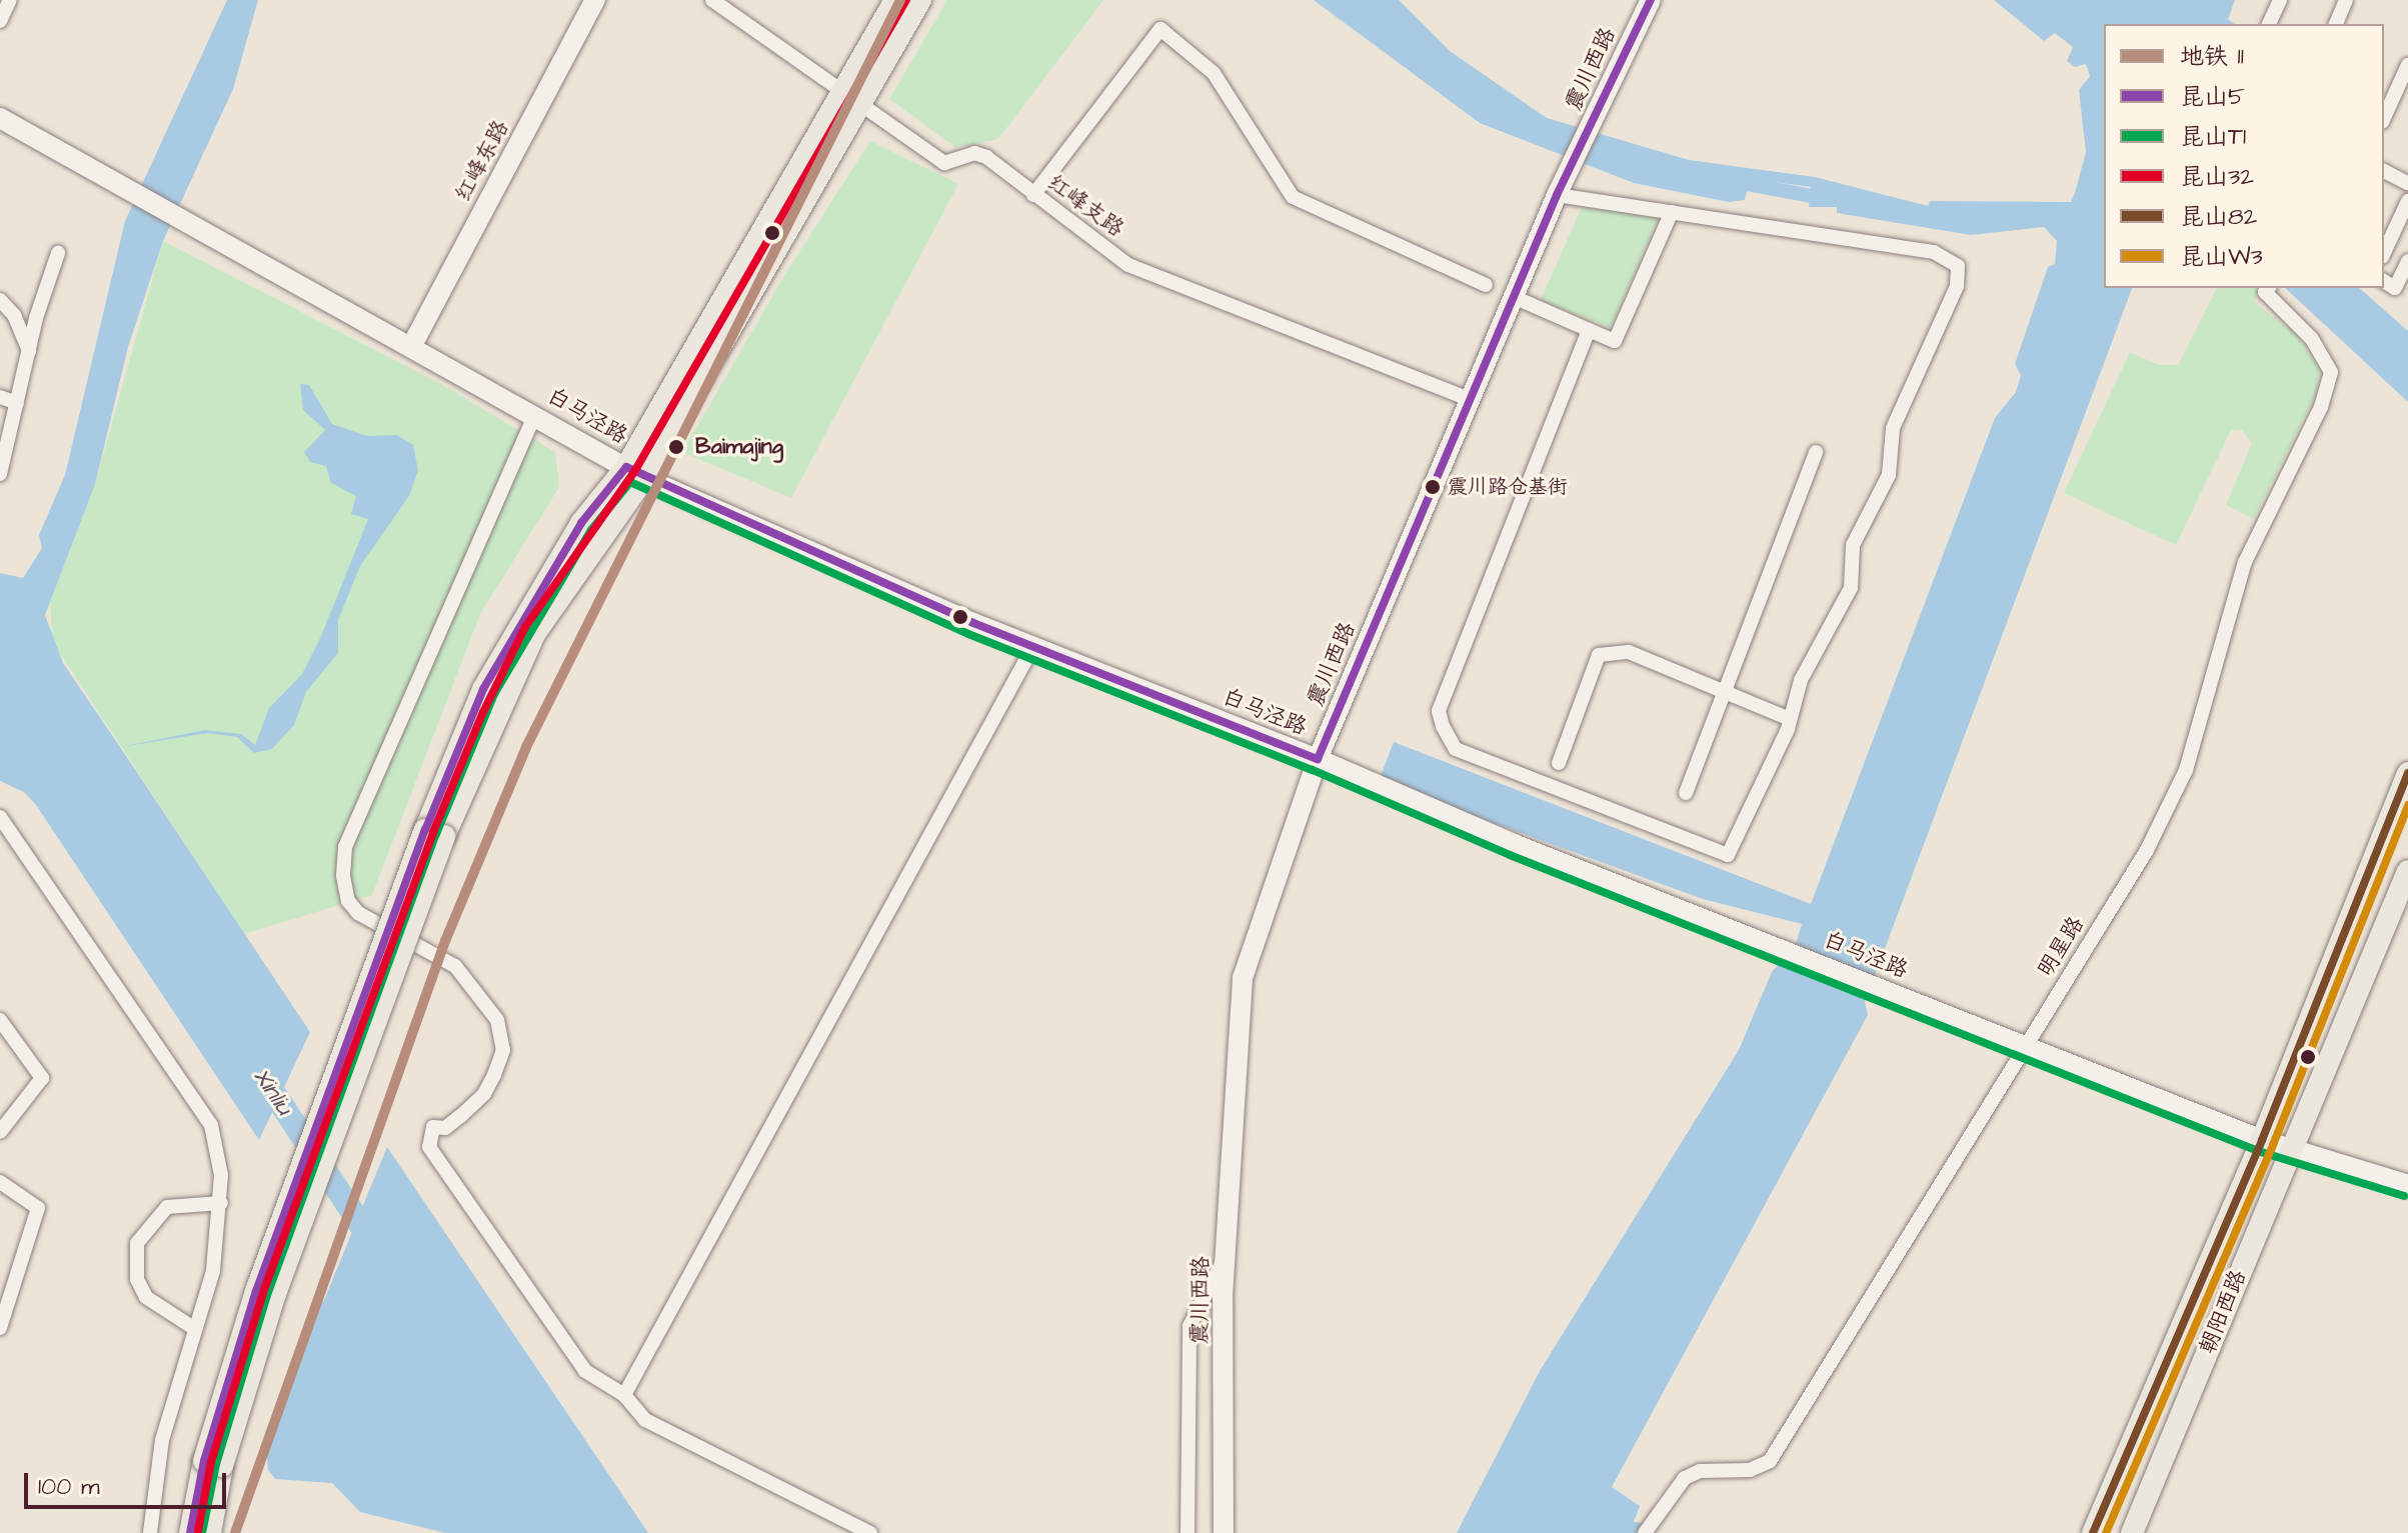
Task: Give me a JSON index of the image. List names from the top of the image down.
{
  "streets": {
    "main road": [
      "震川西路",
      "红峰东路",
      "白马泾路",
      "朝阳西路"
    ],
    "street": ["红峰支路", "明星路"]
  },
  "crossings": [
    ["震川西路", "红峰支路"],
    ["震川西路", "白马泾路"],
    ["红峰东路", "白马泾路"],
    ["白马泾路", "明星路"],
    ["白马泾路", "朝阳西路"]
  ],
  "water": ["Xinliu"],
  "places": ["Baimajing", "震川路仓基街"],
  "lines": [
    "metro line 11",
    "transit line 昆山5",
    "transit line 昆山32",
    "transit line 昆山T1",
    "transit line 昆山82",
    "transit line 昆山W3"
  ],
  "legend": [
    "地铁 11",
    "昆山5",
    "昆山T1",
    "昆山32",
    "昆山82",
    "昆山W3"
  ],
  "scale_bar": "100 m"
}
